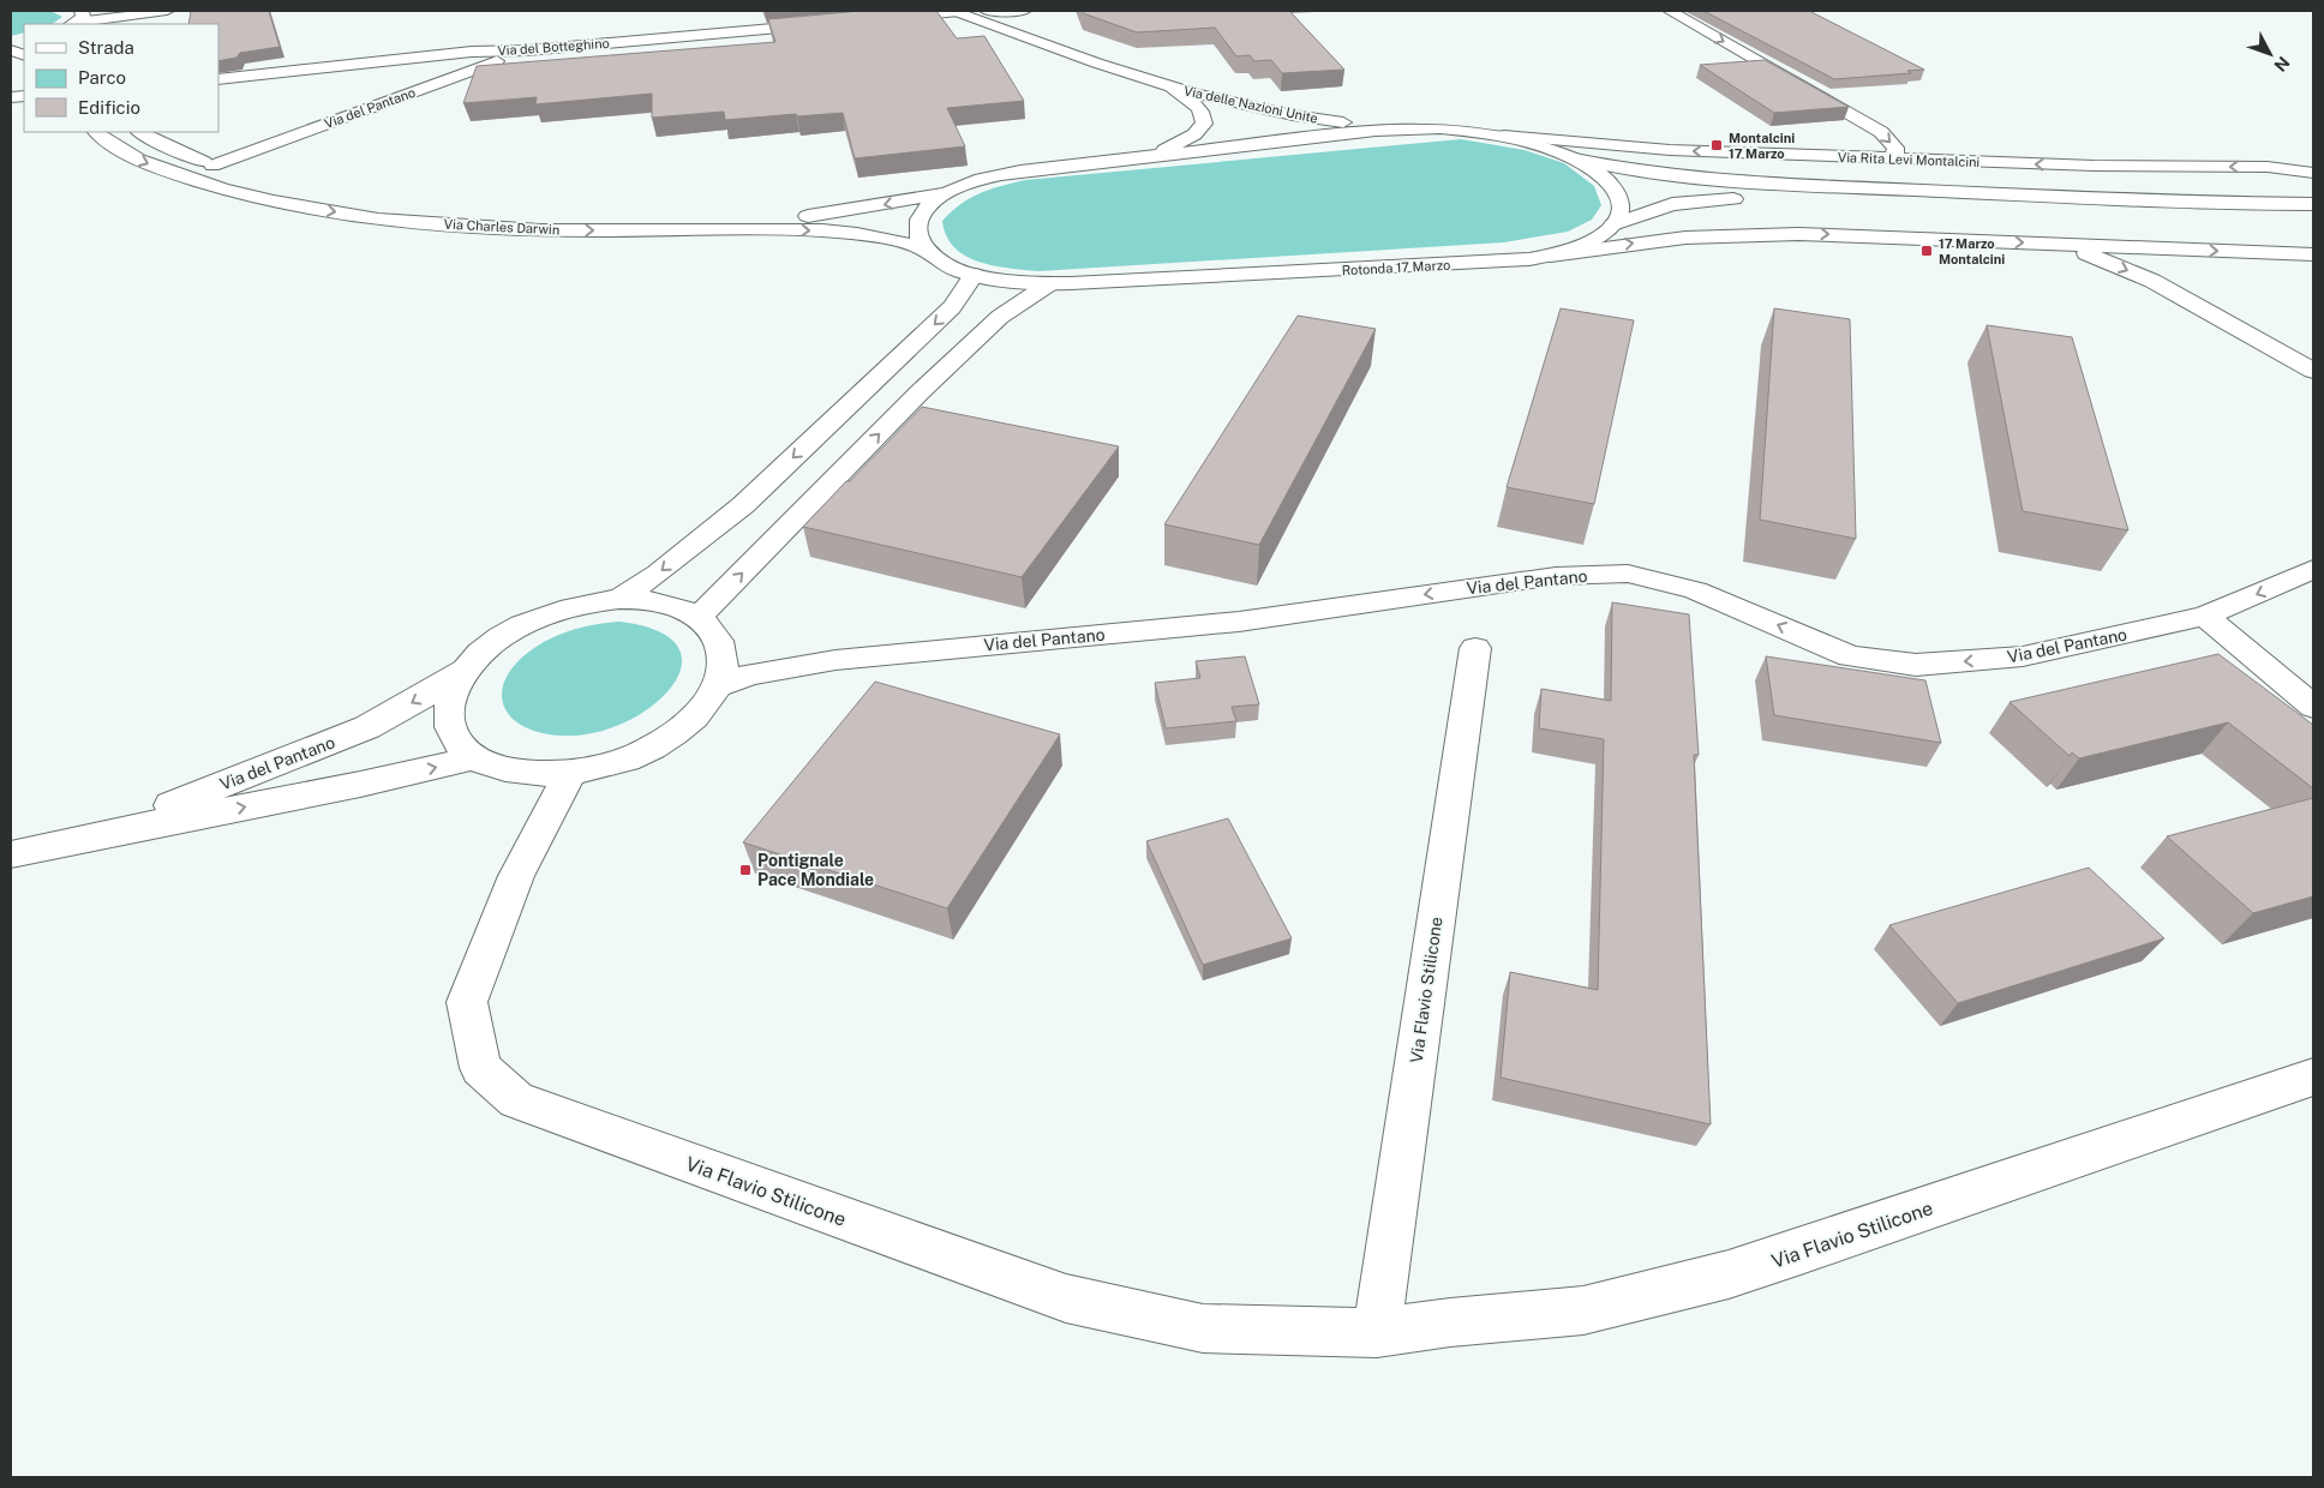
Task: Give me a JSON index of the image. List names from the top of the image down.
{
  "streets": {
    "main road": [
      "Via del Botteghino",
      "Via delle Nazioni Unite",
      "Via del Pantano",
      "Via Rita Levi Montalcini",
      "Via Charles Darwin",
      "Rotonda 17 Marzo",
      "Via Flavio Stilicone"
    ]
  },
  "crossings": [
    ["Via del Botteghino", "Via del Pantano"],
    ["Via del Pantano", "Rotonda 17 Marzo"],
    ["Via del Pantano", "Via Flavio Stilicone"],
    ["Via Charles Darwin", "Rotonda 17 Marzo"]
  ],
  "places": {
    "transit": ["Montalcini 17 Marzo", "17 Marzo Montalcini", "Pontignale Pace Mondiale"]
  },
  "legend": ["Strada", "Parco", "Edificio"],
  "north": "bottom right"
}
